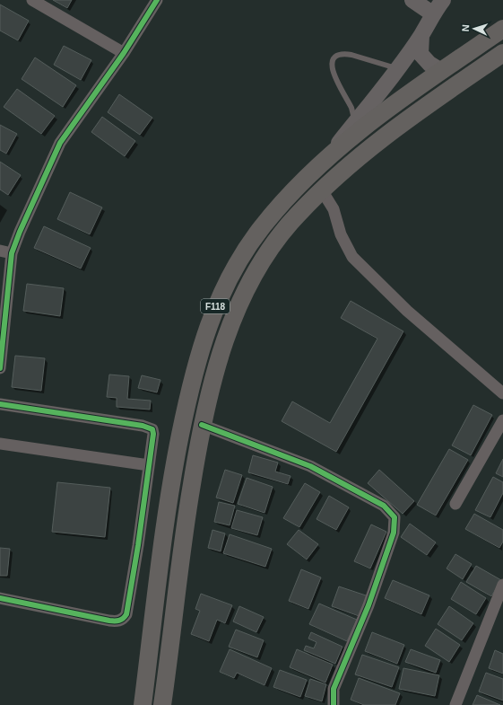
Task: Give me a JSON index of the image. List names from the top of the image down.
{
  "streets": {
    "main road": ["F118"]
  },
  "north": "left"
}
